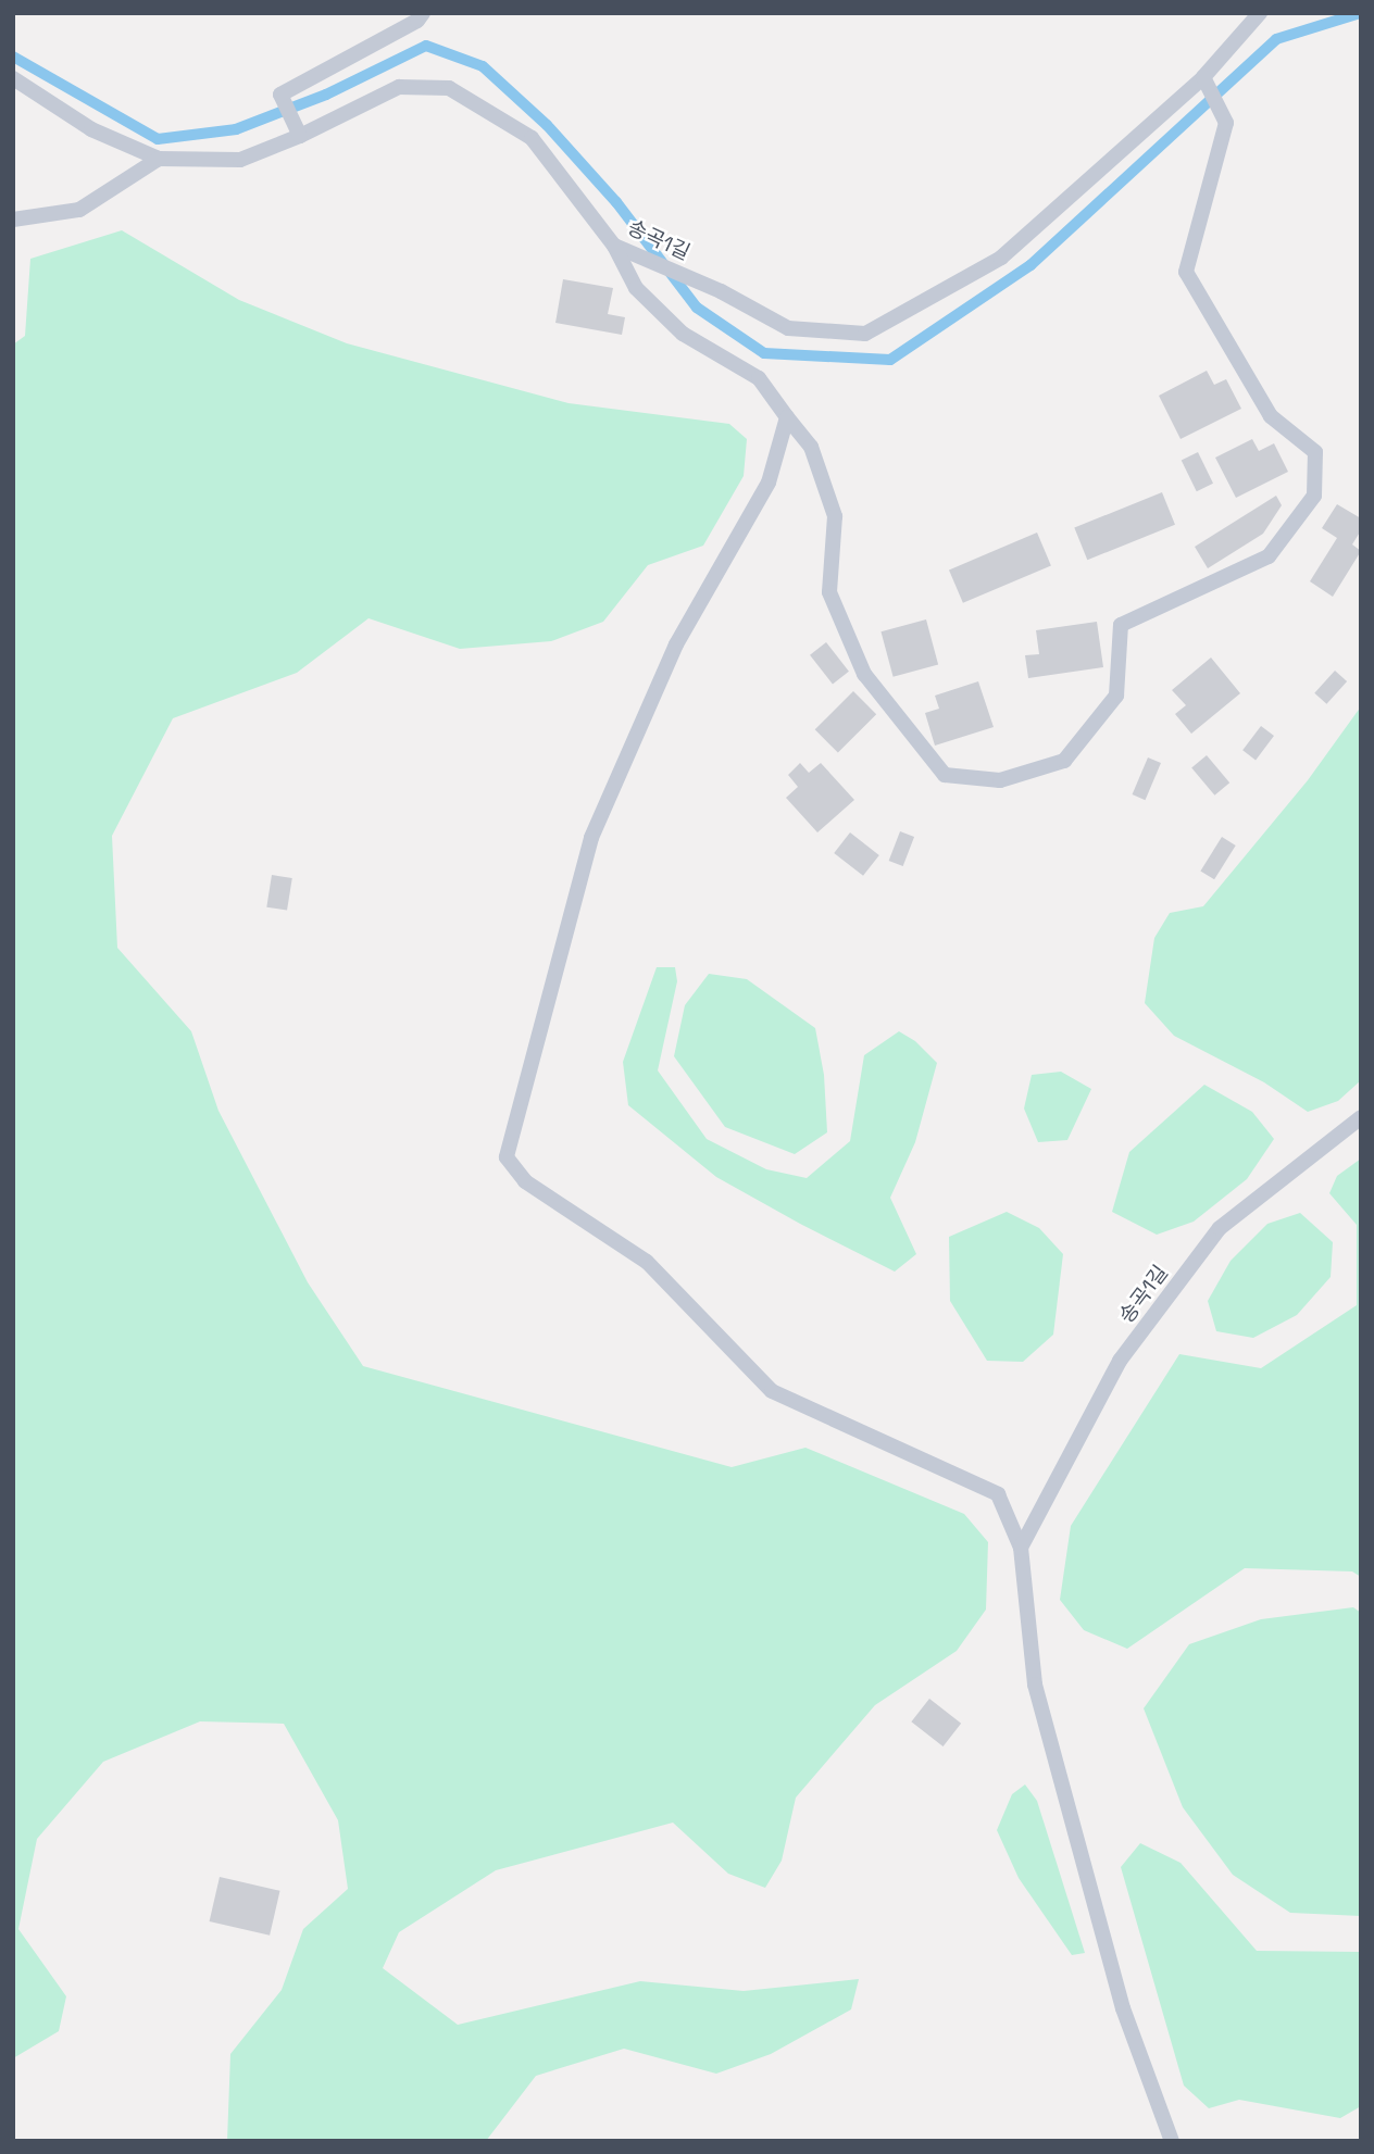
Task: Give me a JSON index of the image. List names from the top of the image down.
{
  "streets": {
    "lane": ["송곡1길"]
  }
}
